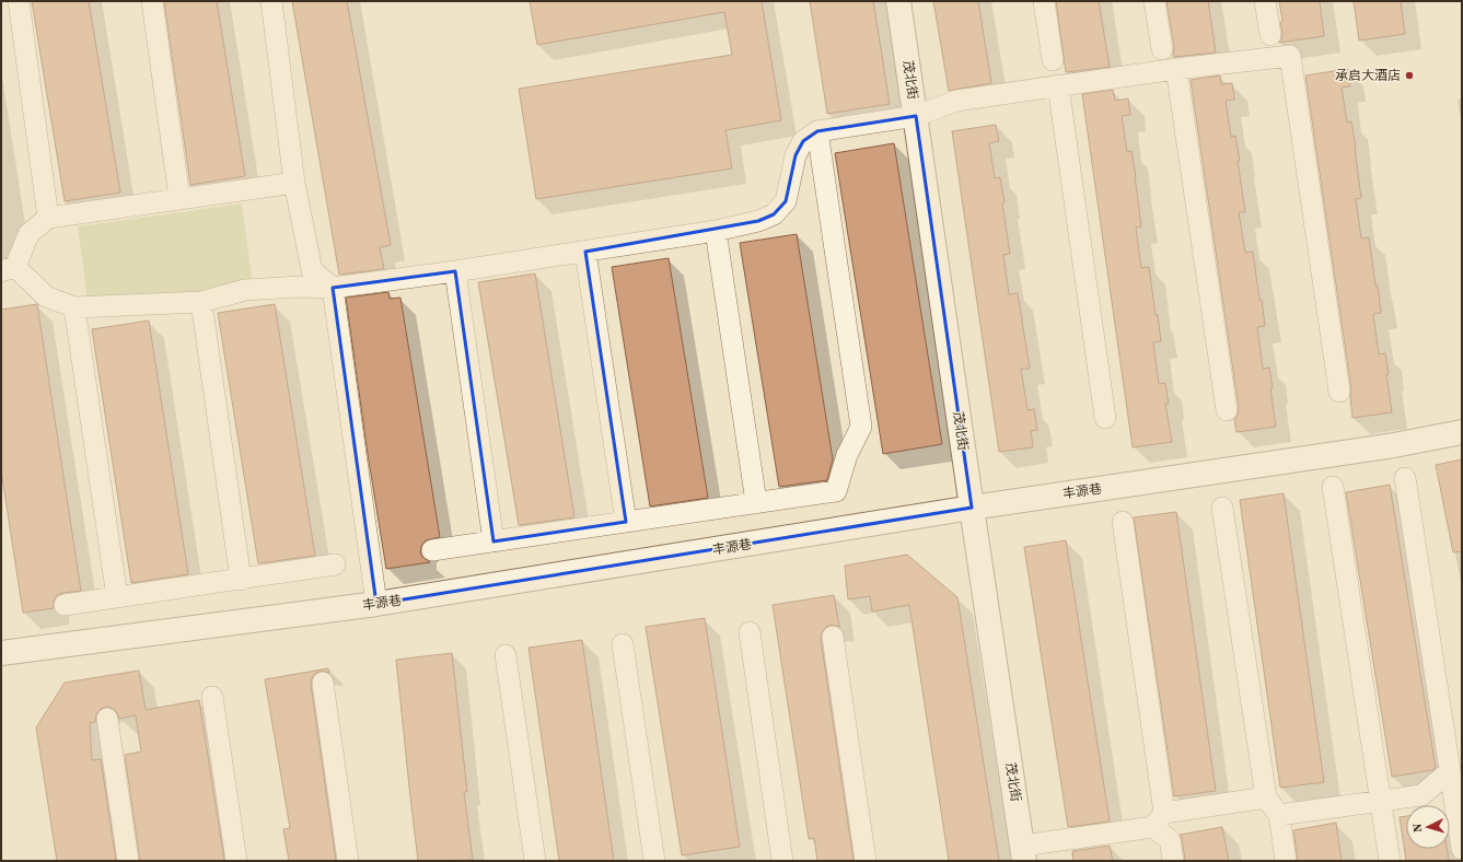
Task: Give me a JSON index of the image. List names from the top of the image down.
{
  "streets": {
    "street": ["茂北街", "丰源巷"]
  },
  "crossings": [
    ["茂北街", "丰源巷"]
  ],
  "places": ["承启大酒店"],
  "north": "left"
}
